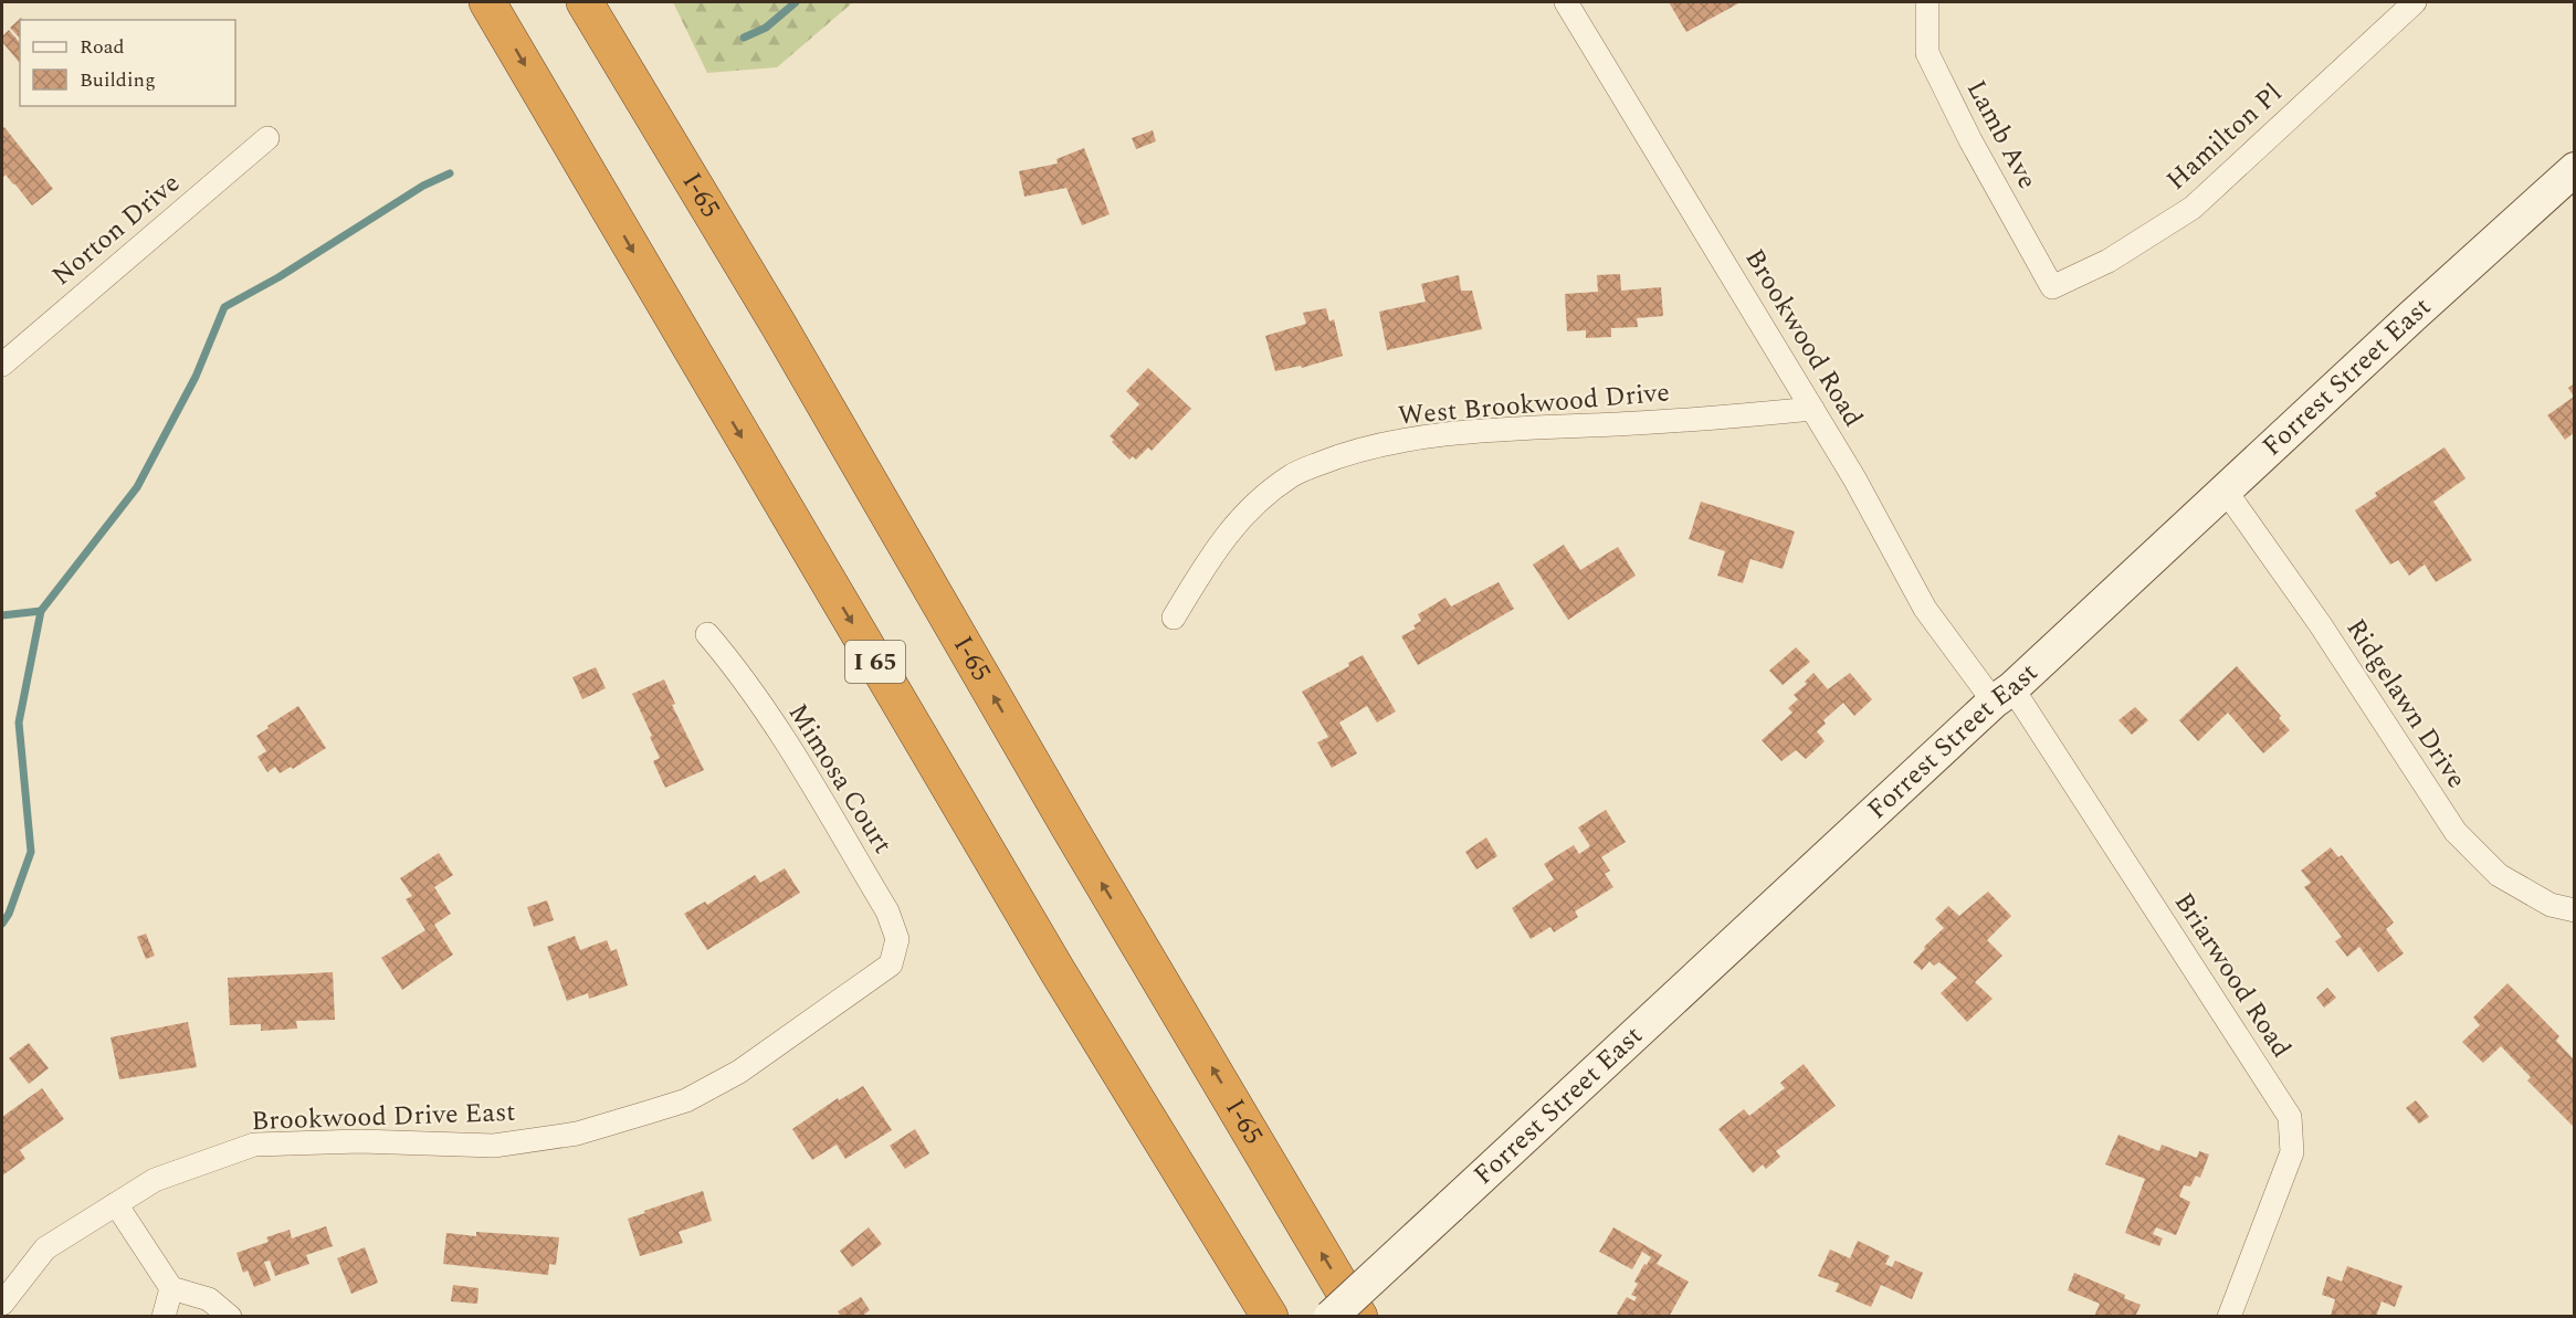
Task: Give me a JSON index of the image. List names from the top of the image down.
{
  "streets": {
    "highway": ["I-65", "I 65"],
    "street": [
      "Lamb Ave",
      "Hamilton Pl",
      "Norton Drive",
      "Brookwood Road",
      "Forrest Street East",
      "West Brookwood Drive",
      "Ridgelawn Drive",
      "Mimosa Court",
      "Briarwood Road",
      "Brookwood Drive East"
    ]
  },
  "crossings": [
    ["Lamb Ave", "Hamilton Pl"],
    ["Brookwood Road", "Forrest Street East"],
    ["Brookwood Road", "West Brookwood Drive"],
    ["Brookwood Road", "Briarwood Road"],
    ["Forrest Street East", "Ridgelawn Drive"],
    ["Forrest Street East", "Briarwood Road"],
    ["Mimosa Court", "Brookwood Drive East"]
  ],
  "legend": ["Road", "Building"]
}
